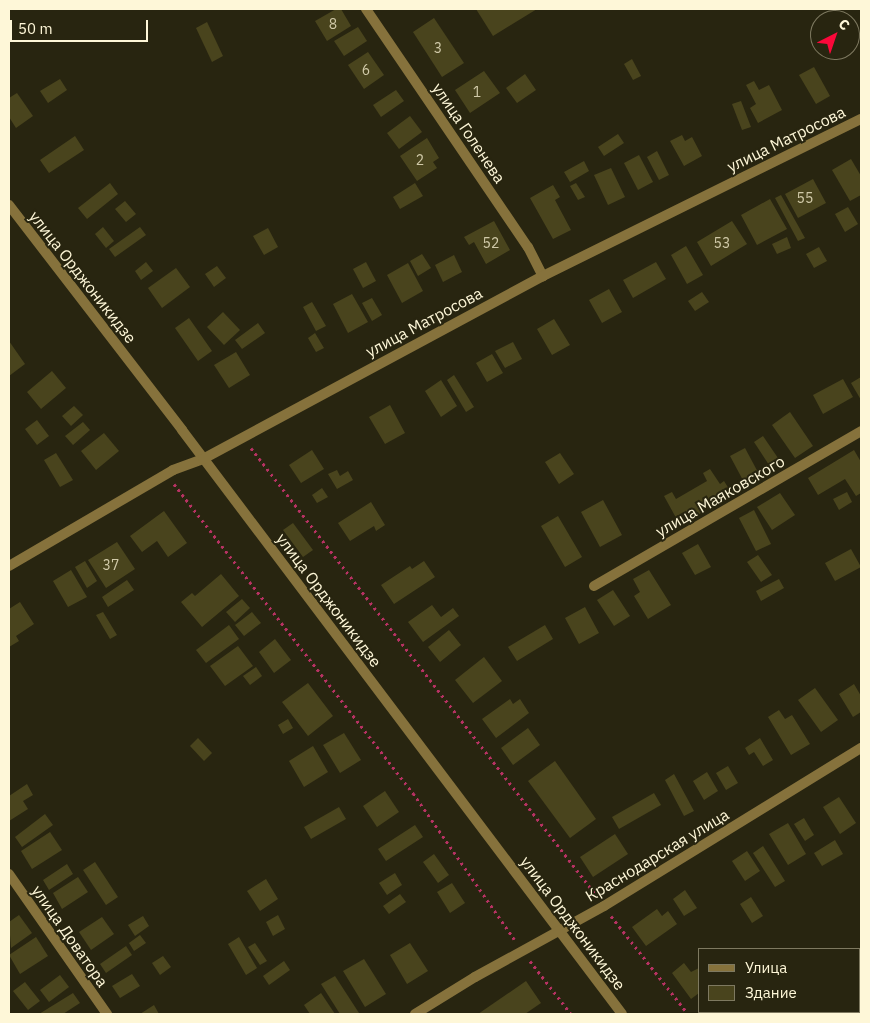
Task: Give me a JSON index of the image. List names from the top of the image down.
{
  "streets": {
    "street": [
      "улица Голенева",
      "улица Матросова",
      "улица Орджоникидзе",
      "улица Маяковского",
      "Краснодарская улица",
      "улица Доватора"
    ]
  },
  "crossings": [
    ["улица Голенева", "улица Матросова"],
    ["улица Матросова", "улица Орджоникидзе"],
    ["улица Орджоникидзе", "Краснодарская улица"]
  ],
  "house_numbers": [
    "8",
    "3",
    "6",
    "1",
    "2",
    "55",
    "52",
    "53",
    "37"
  ],
  "legend": ["Улица", "Здание"],
  "scale_bar": "50 m",
  "north": "top right"
}
